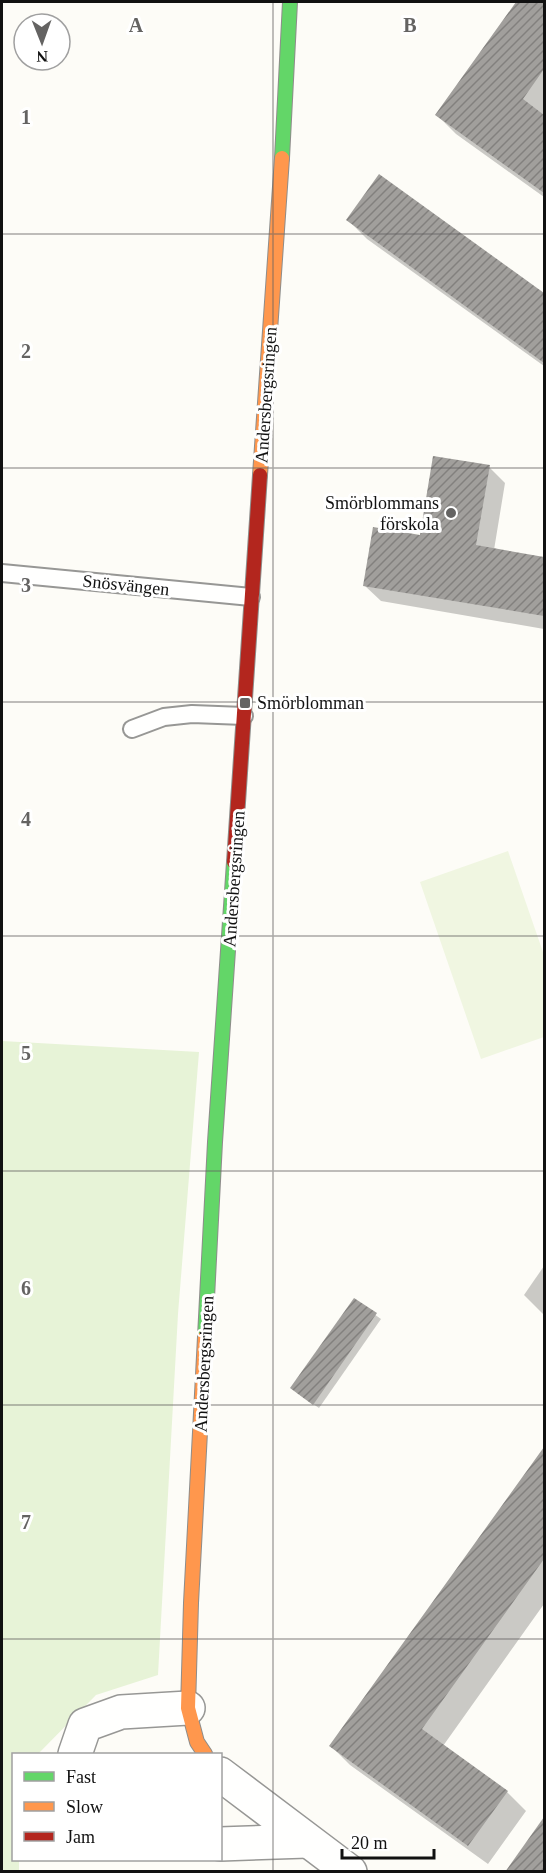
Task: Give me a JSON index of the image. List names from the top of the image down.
{
  "streets": {
    "street": ["Andersbergsringen"],
    "lane": ["Snösvängen"]
  },
  "crossings": [
    ["Andersbergsringen", "Snösvängen"]
  ],
  "places": {
    "other": ["Smörblommans förskola"],
    "transit": ["Smörblomman"]
  },
  "legend": ["Fast", "Slow", "Jam"],
  "scale_bar": "20 m",
  "north": "bottom",
  "grid": {
    "columns": ["A", "B"],
    "rows": [
      "1",
      "2",
      "3",
      "4",
      "5",
      "6",
      "7"
    ]
  }
}
